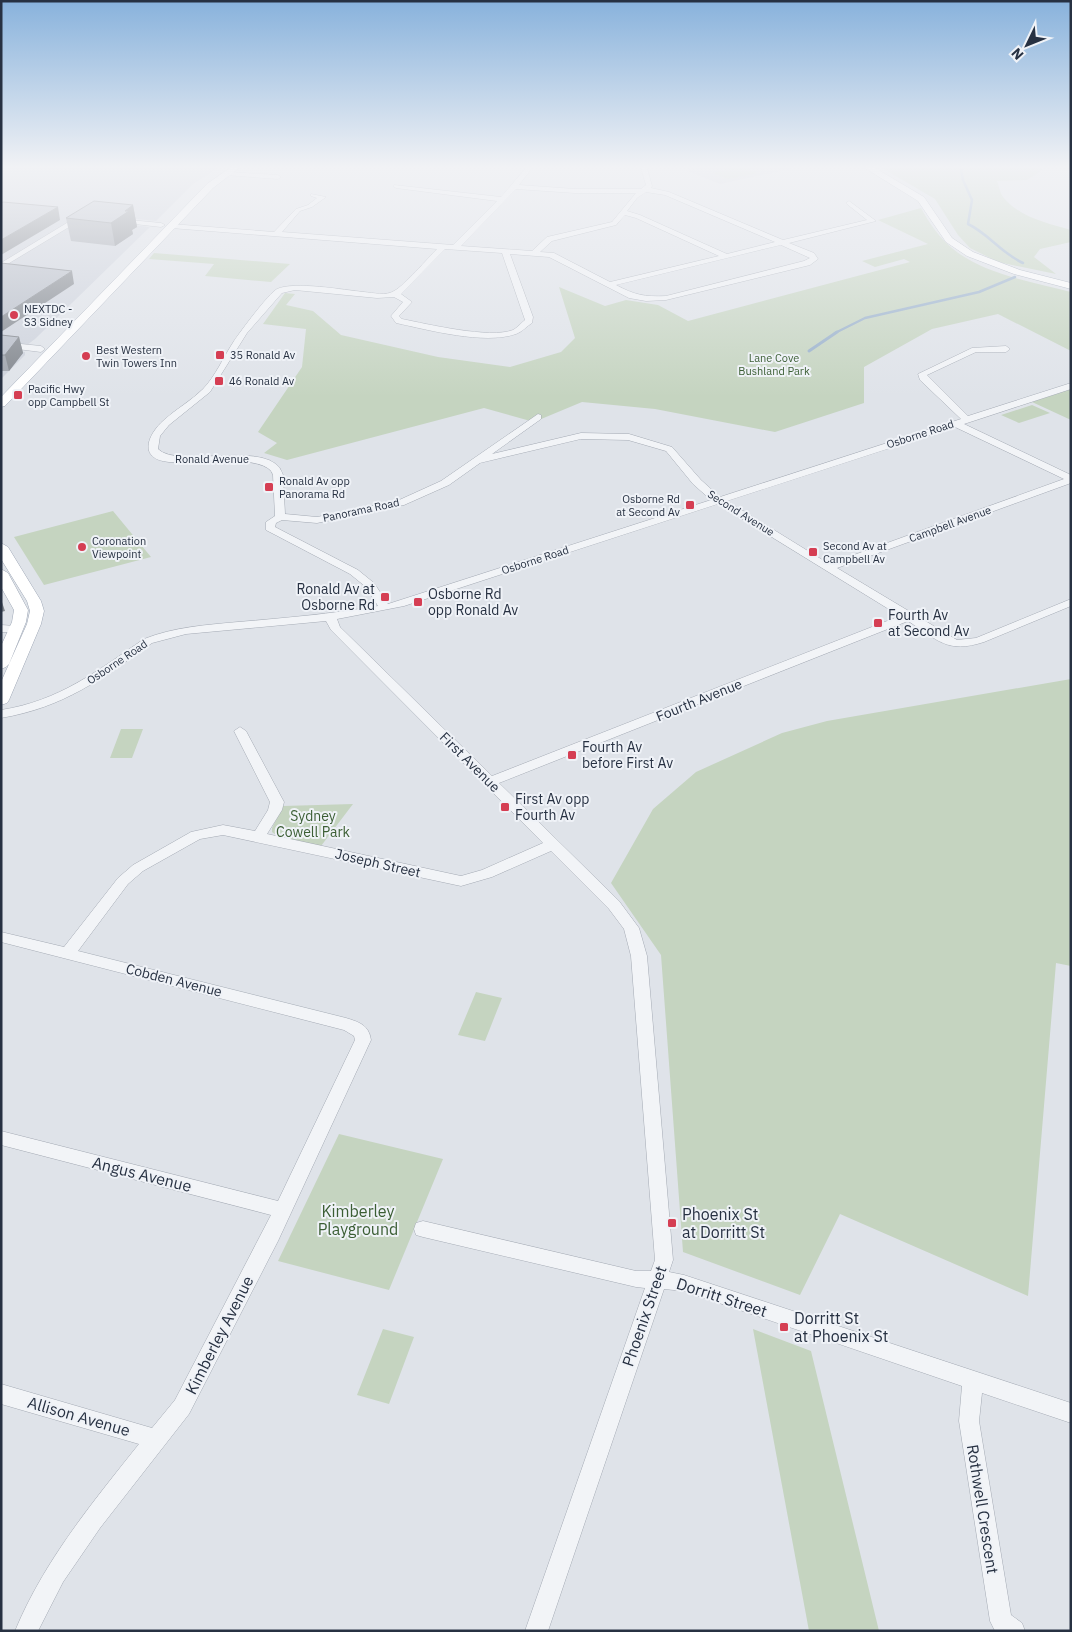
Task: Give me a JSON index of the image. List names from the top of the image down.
{
  "streets": {
    "street": [
      "Osborne Road",
      "Ronald Avenue",
      "Panorama Road",
      "Second Avenue",
      "Campbell Avenue",
      "Fourth Avenue",
      "First Avenue",
      "Joseph Street",
      "Cobden Avenue",
      "Angus Avenue",
      "Dorritt Street",
      "Phoenix Street",
      "Kimberley Avenue",
      "Allison Avenue",
      "Rothwell Crescent"
    ]
  },
  "crossings": [
    ["Osborne Road", "Ronald Avenue"],
    ["Osborne Road", "Second Avenue"],
    ["Osborne Road", "First Avenue"],
    ["Ronald Avenue", "Panorama Road"],
    ["Panorama Road", "Second Avenue"],
    ["Second Avenue", "Campbell Avenue"],
    ["Second Avenue", "Fourth Avenue"],
    ["Fourth Avenue", "First Avenue"],
    ["First Avenue", "Joseph Street"],
    ["First Avenue", "Phoenix Street"],
    ["Joseph Street", "Cobden Avenue"],
    ["Cobden Avenue", "Kimberley Avenue"],
    ["Angus Avenue", "Kimberley Avenue"],
    ["Dorritt Street", "Phoenix Street"],
    ["Dorritt Street", "Rothwell Crescent"],
    ["Kimberley Avenue", "Allison Avenue"]
  ],
  "parks": ["Lane Cove Bushland Park", "Sydney Cowell Park", "Kimberley Playground"],
  "places": {
    "other": ["NEXTDC - S3 Sidney", "Best Western Twin Towers Inn", "Coronation Viewpoint"],
    "transit": [
      "35 Ronald Av",
      "46 Ronald Av",
      "Pacific Hwy opp Campbell St",
      "Ronald Av opp Panorama Rd",
      "Osborne Rd at Second Av",
      "Second Av at Campbell Av",
      "Ronald Av at Osborne Rd",
      "Osborne Rd opp Ronald Av",
      "Fourth Av at Second Av",
      "Fourth Av before First Av",
      "First Av opp Fourth Av",
      "Phoenix St at Dorritt St",
      "Dorritt St at Phoenix St"
    ]
  },
  "north": "bottom left"
}
